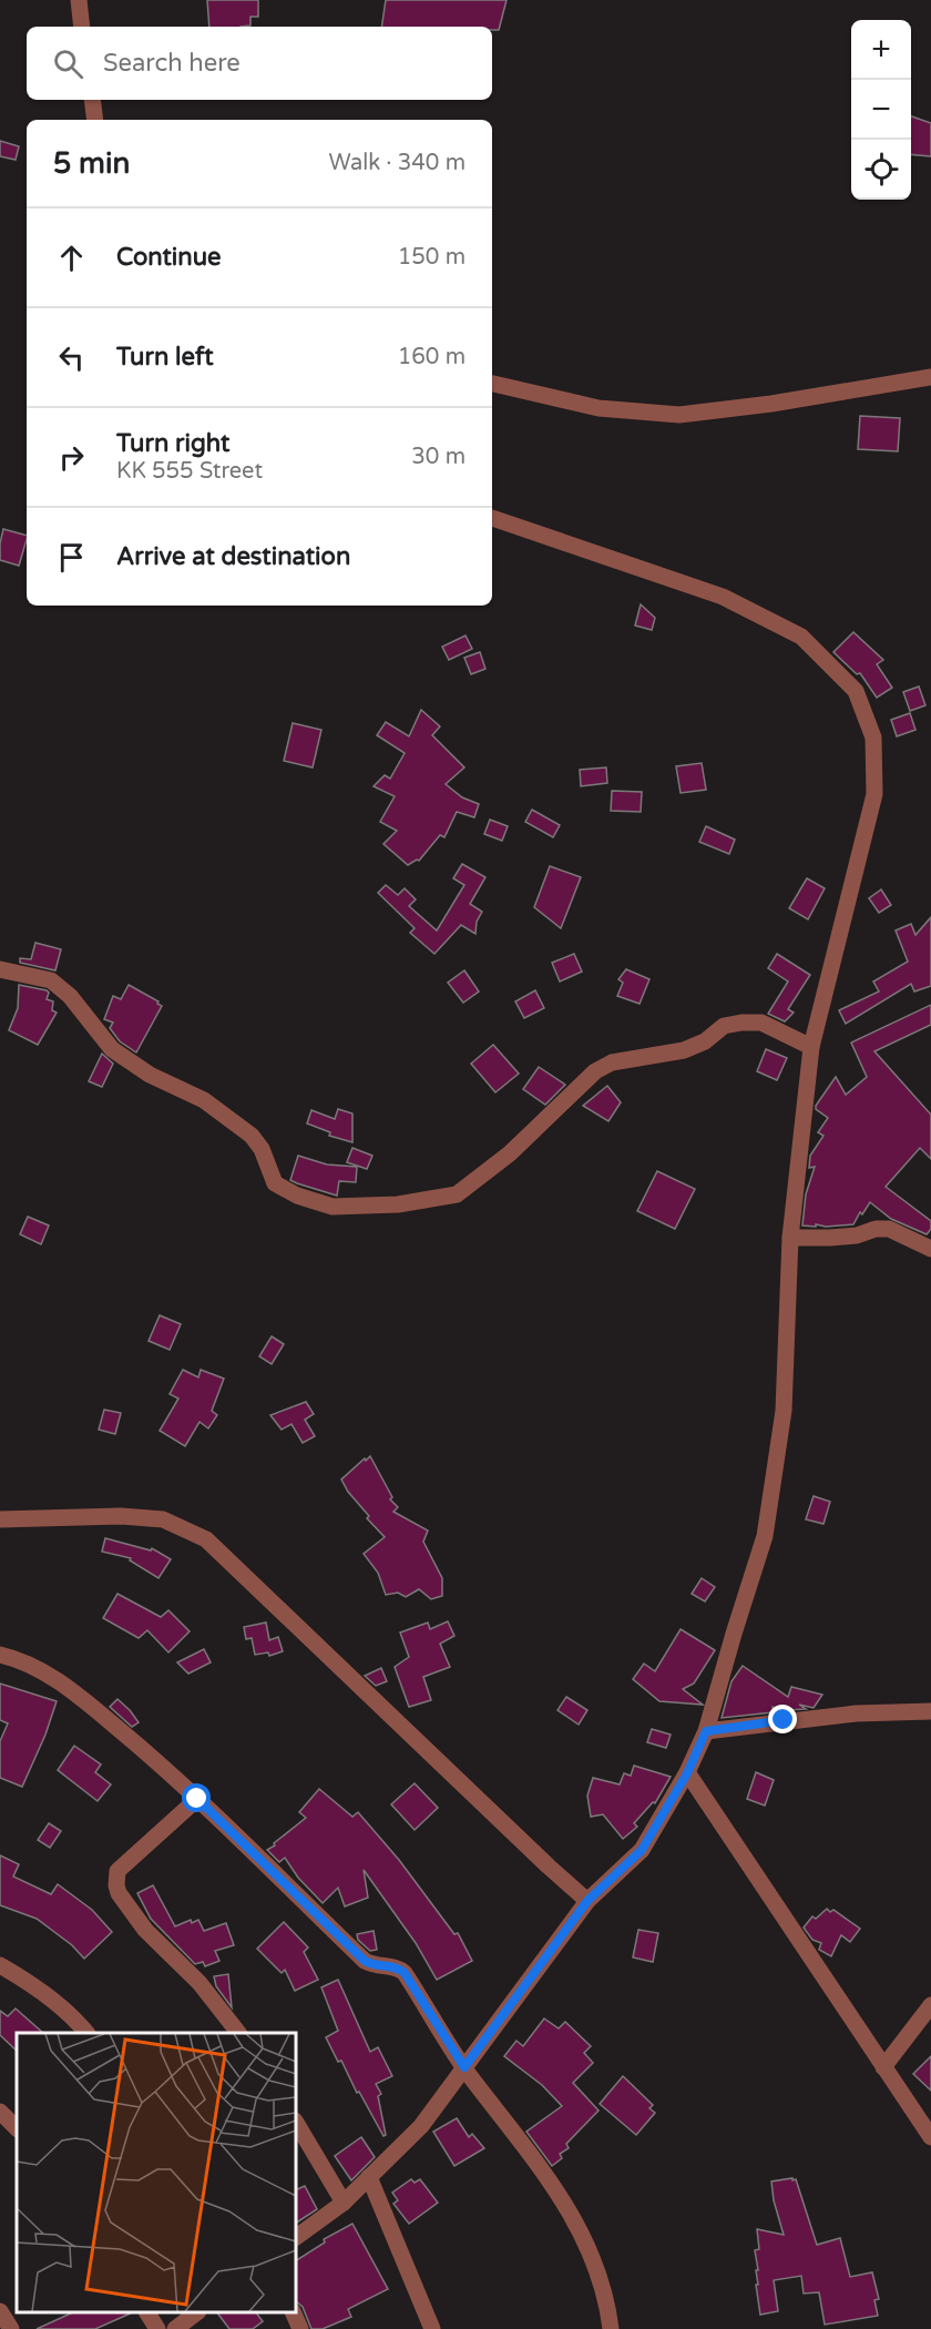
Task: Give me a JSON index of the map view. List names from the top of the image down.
{
  "page": {
    "map_buttons": ["+", "−"],
    "search": "Search here",
    "heading": ["5 min", "Walk · 340 m"],
    "list": [
      ["Continue", "150 m"],
      ["Turn left", "160 m"],
      ["Turn right", "KK 555 Street", "30 m"],
      "Arrive at destination"
    ]
  }
}
